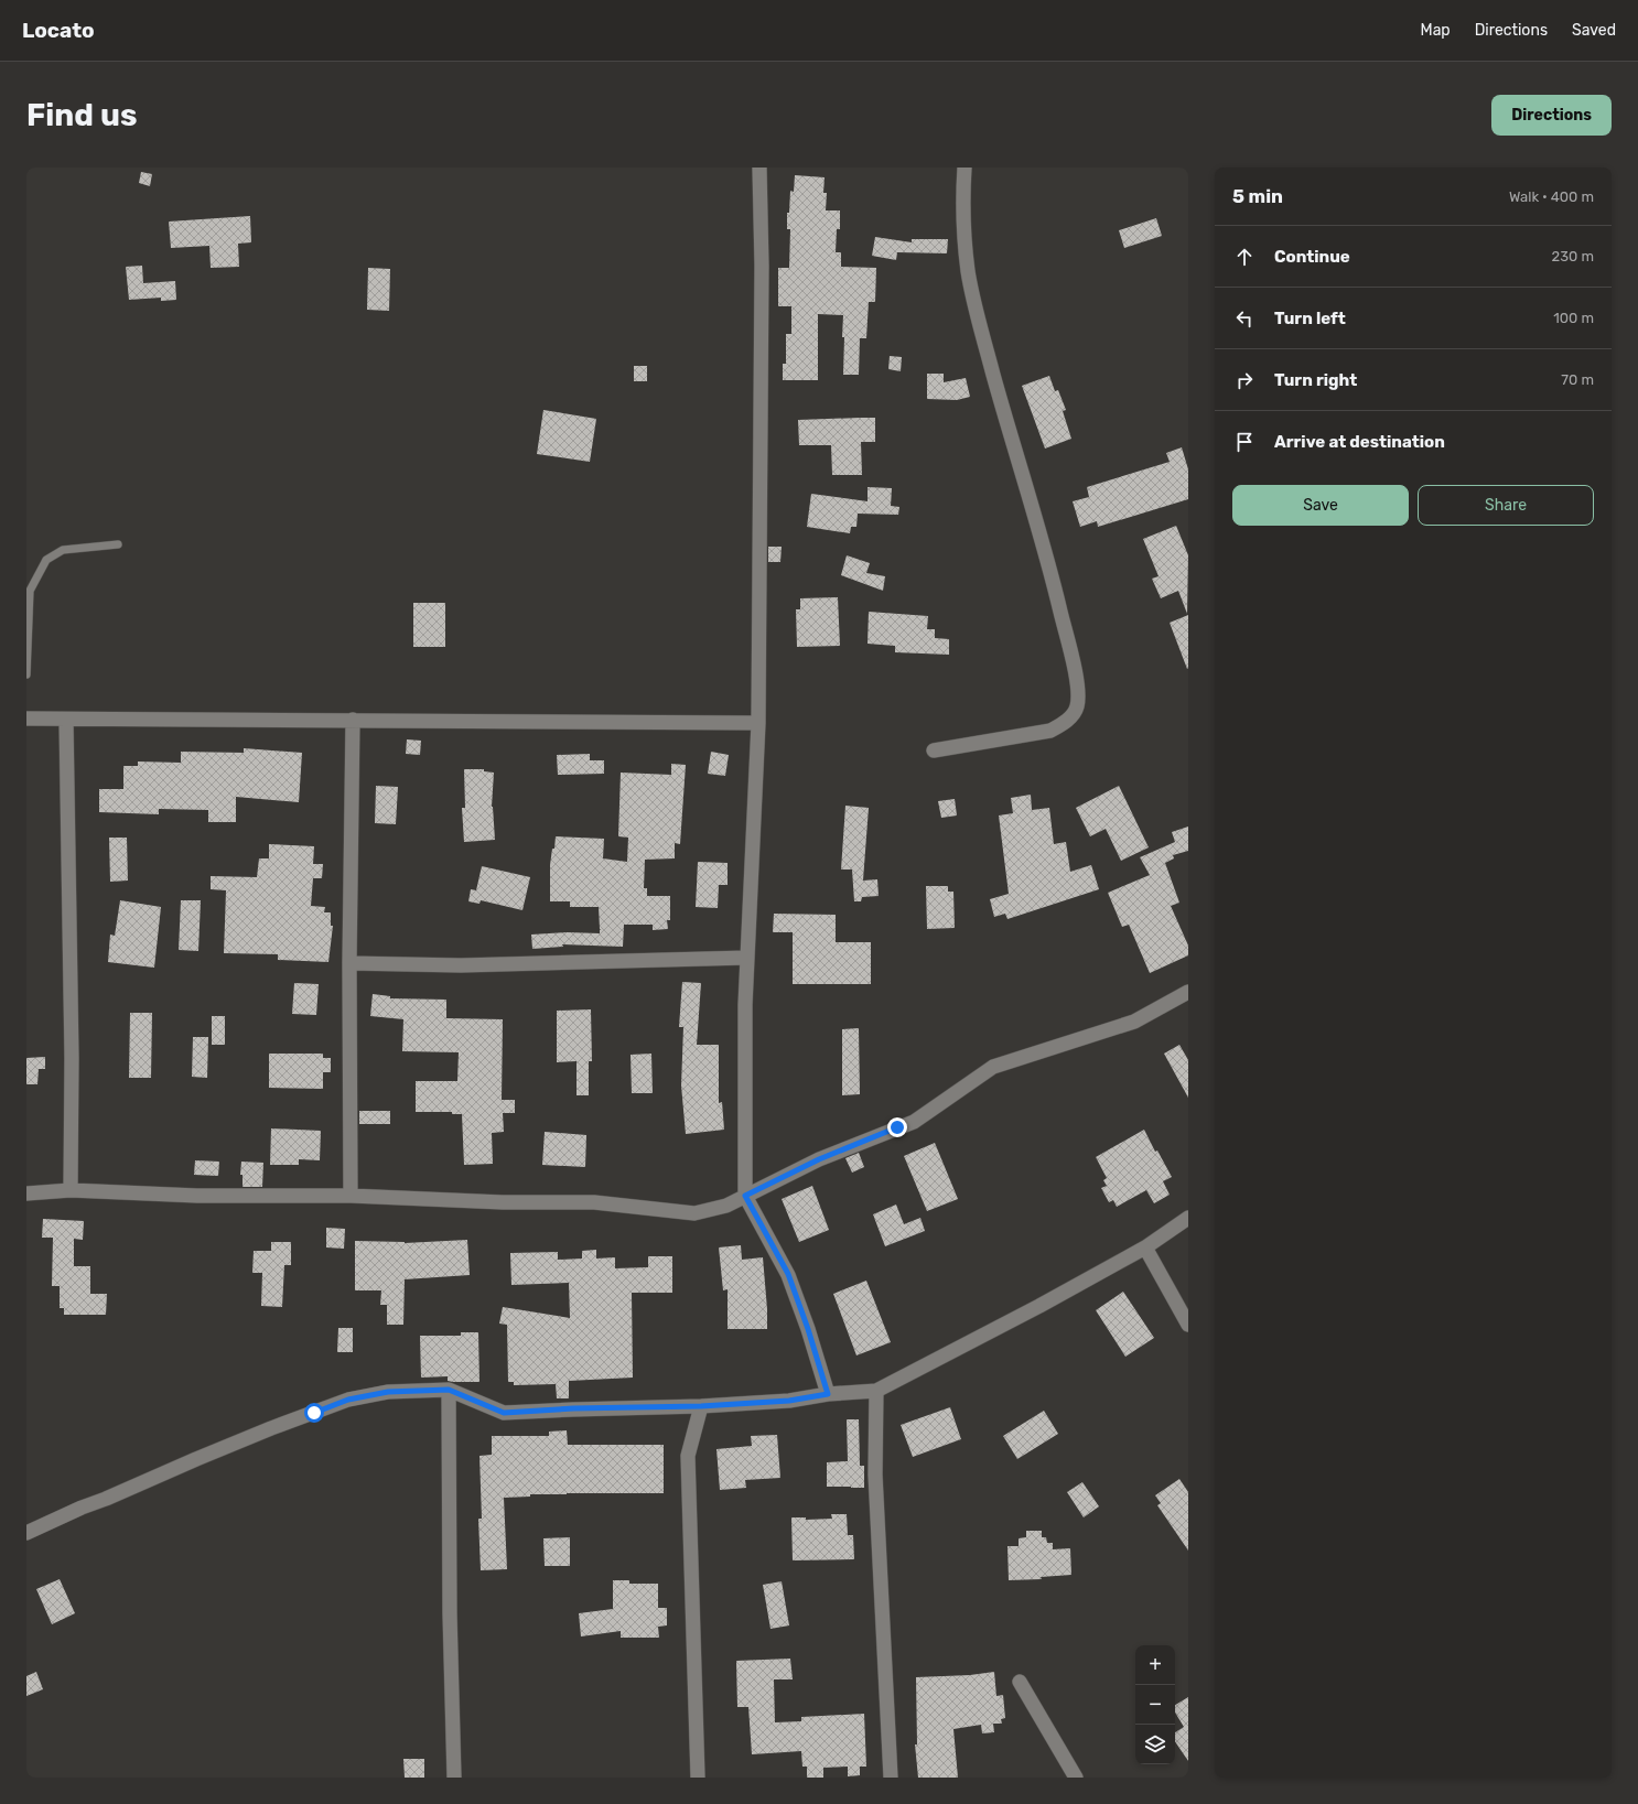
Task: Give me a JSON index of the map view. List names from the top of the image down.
{
  "page": {
    "header": "Locato",
    "nav": ["Map", "Directions", "Saved"],
    "buttons": [
      "Directions",
      ["Save", "Share"]
    ],
    "title": "Find us",
    "heading": ["5 min", "Walk · 400 m"],
    "list": [
      ["Continue", "230 m"],
      ["Turn left", "100 m"],
      ["Turn right", "70 m"],
      "Arrive at destination"
    ],
    "map_buttons": ["+", "−"]
  }
}
